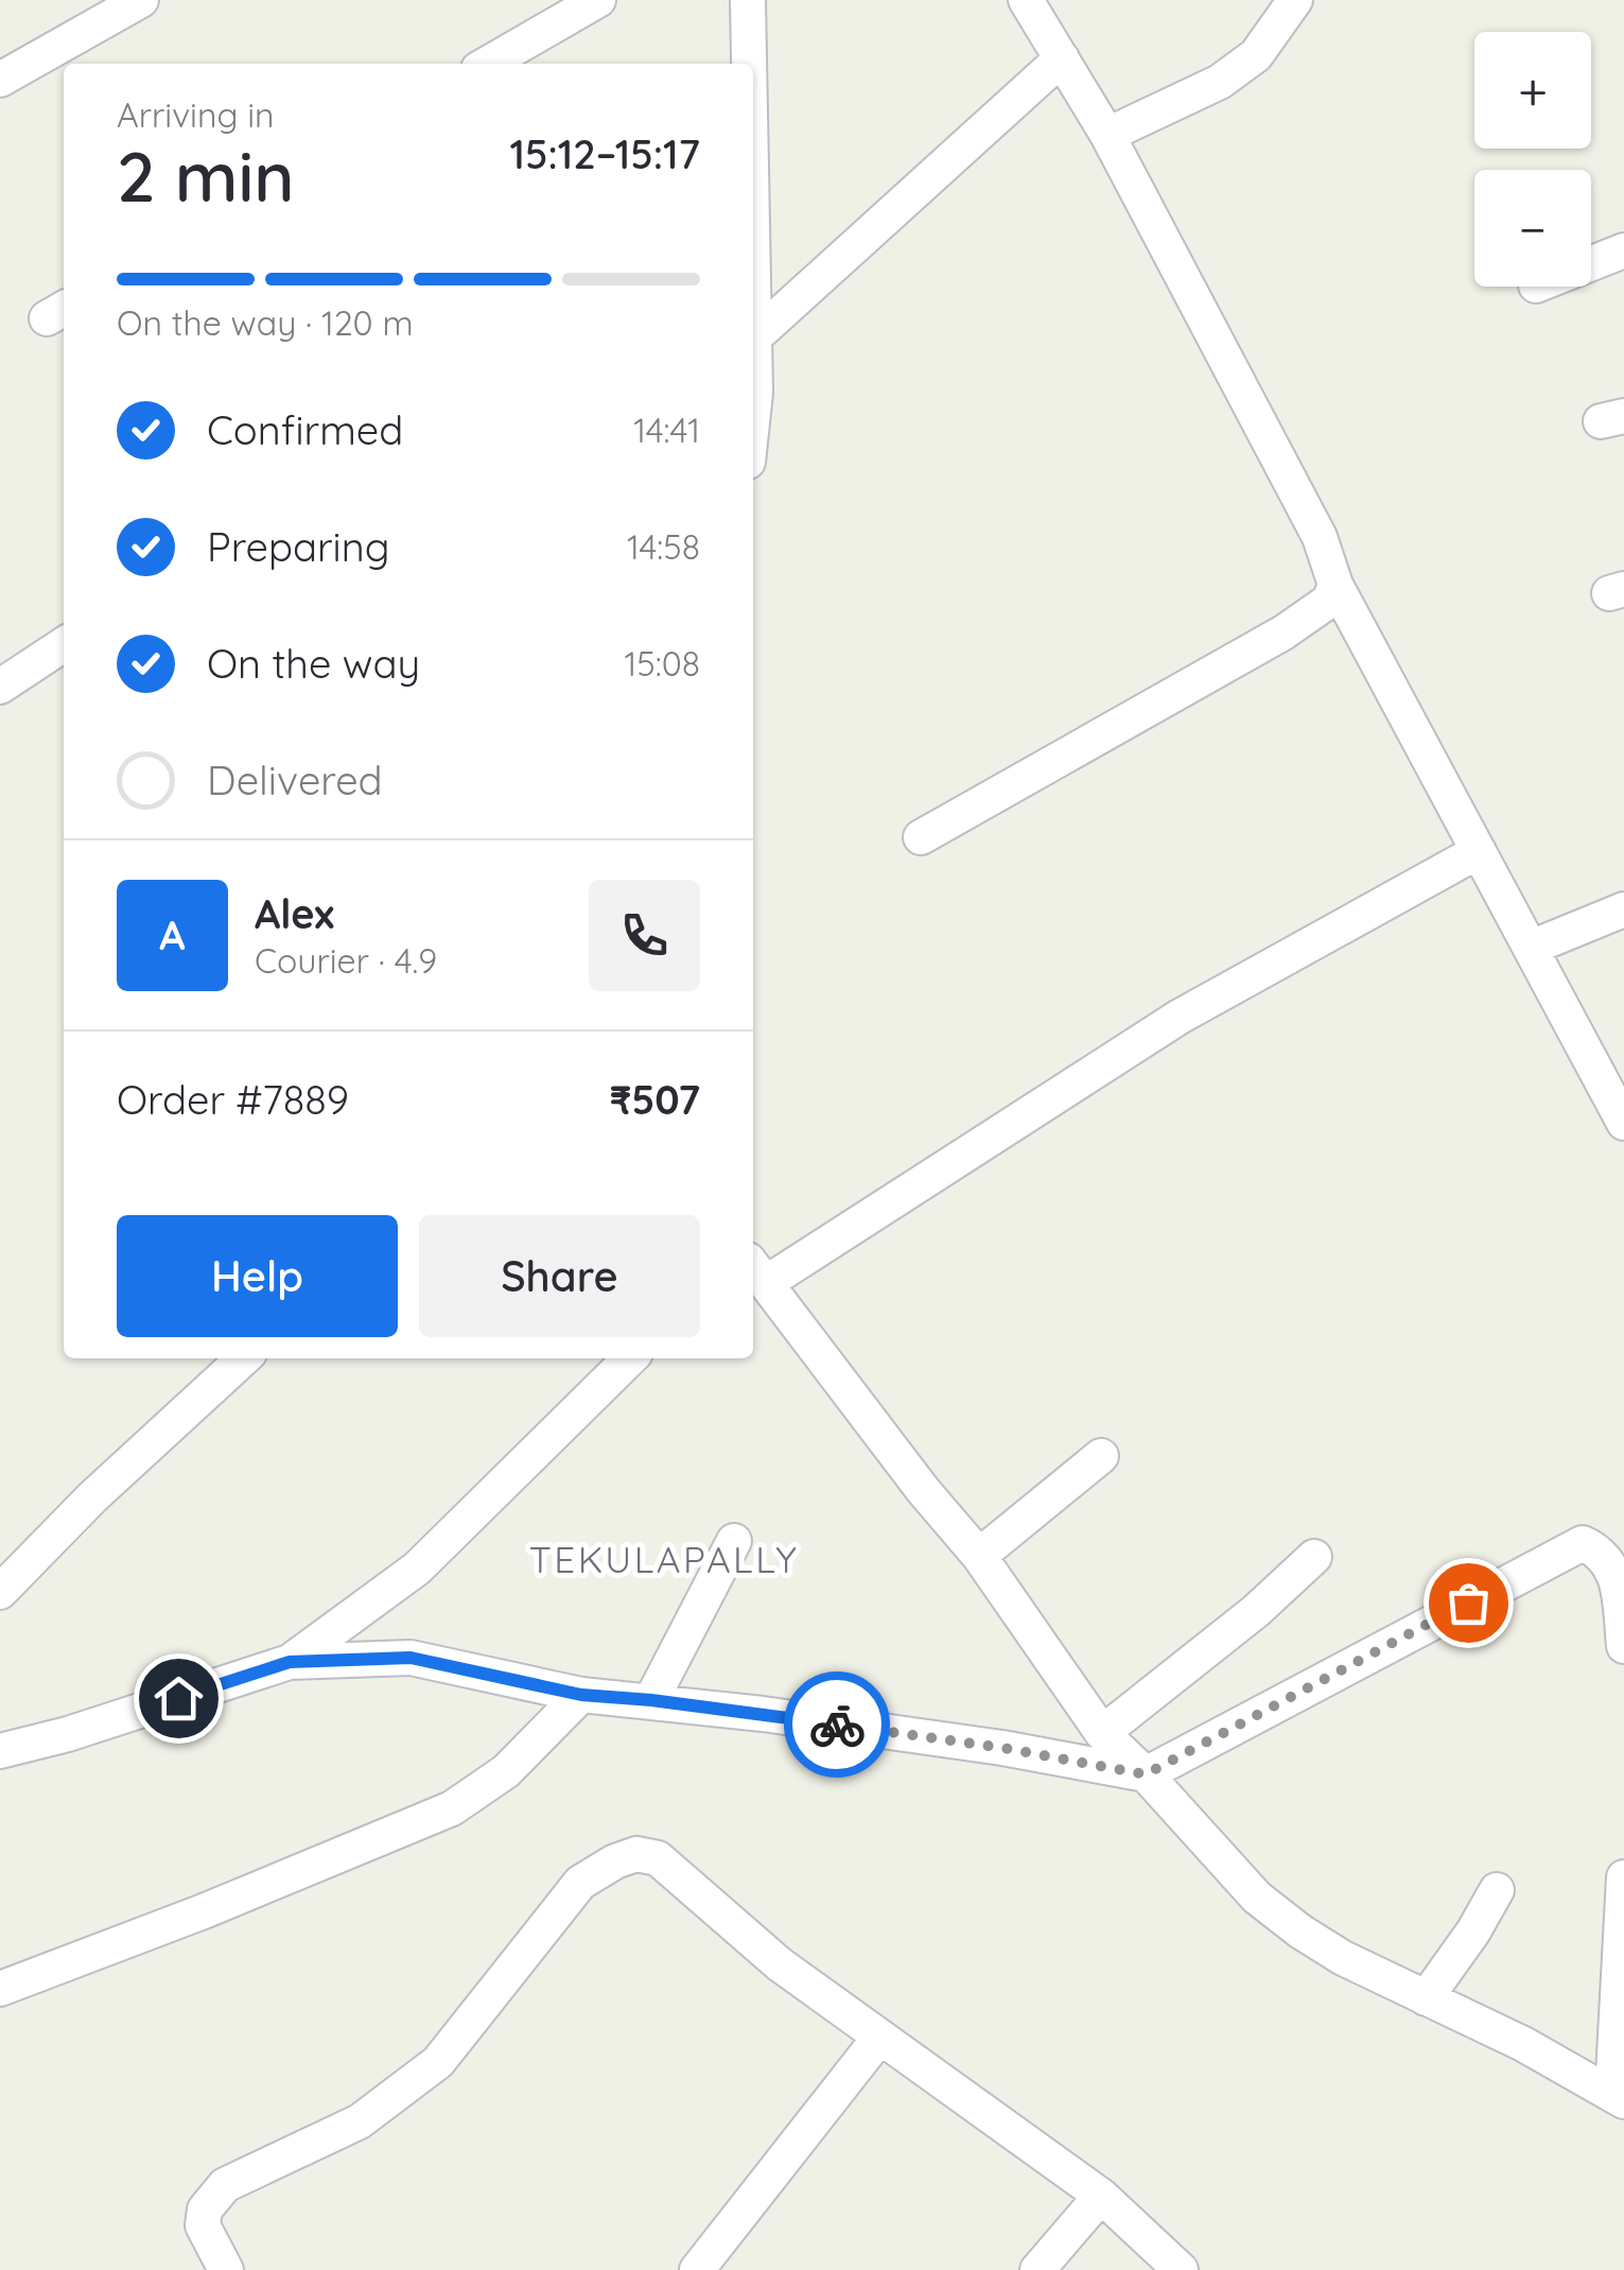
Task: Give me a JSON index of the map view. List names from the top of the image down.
{
  "districts": ["TEKULAPALLY"],
  "page": {
    "map_buttons": ["+", "−"],
    "heading": ["2 min", "Arriving in", "15:12–15:17"],
    "panel": [
      "Alex",
      "Courier · 4.9",
      "Order #7889",
      "₹507"
    ],
    "bar": "On the way · 120 m",
    "list": [
      ["Confirmed", "14:41"],
      ["Preparing", "14:58"],
      ["On the way", "15:08"],
      "Delivered"
    ],
    "round": "A",
    "buttons": ["Help", "Share"]
  }
}
